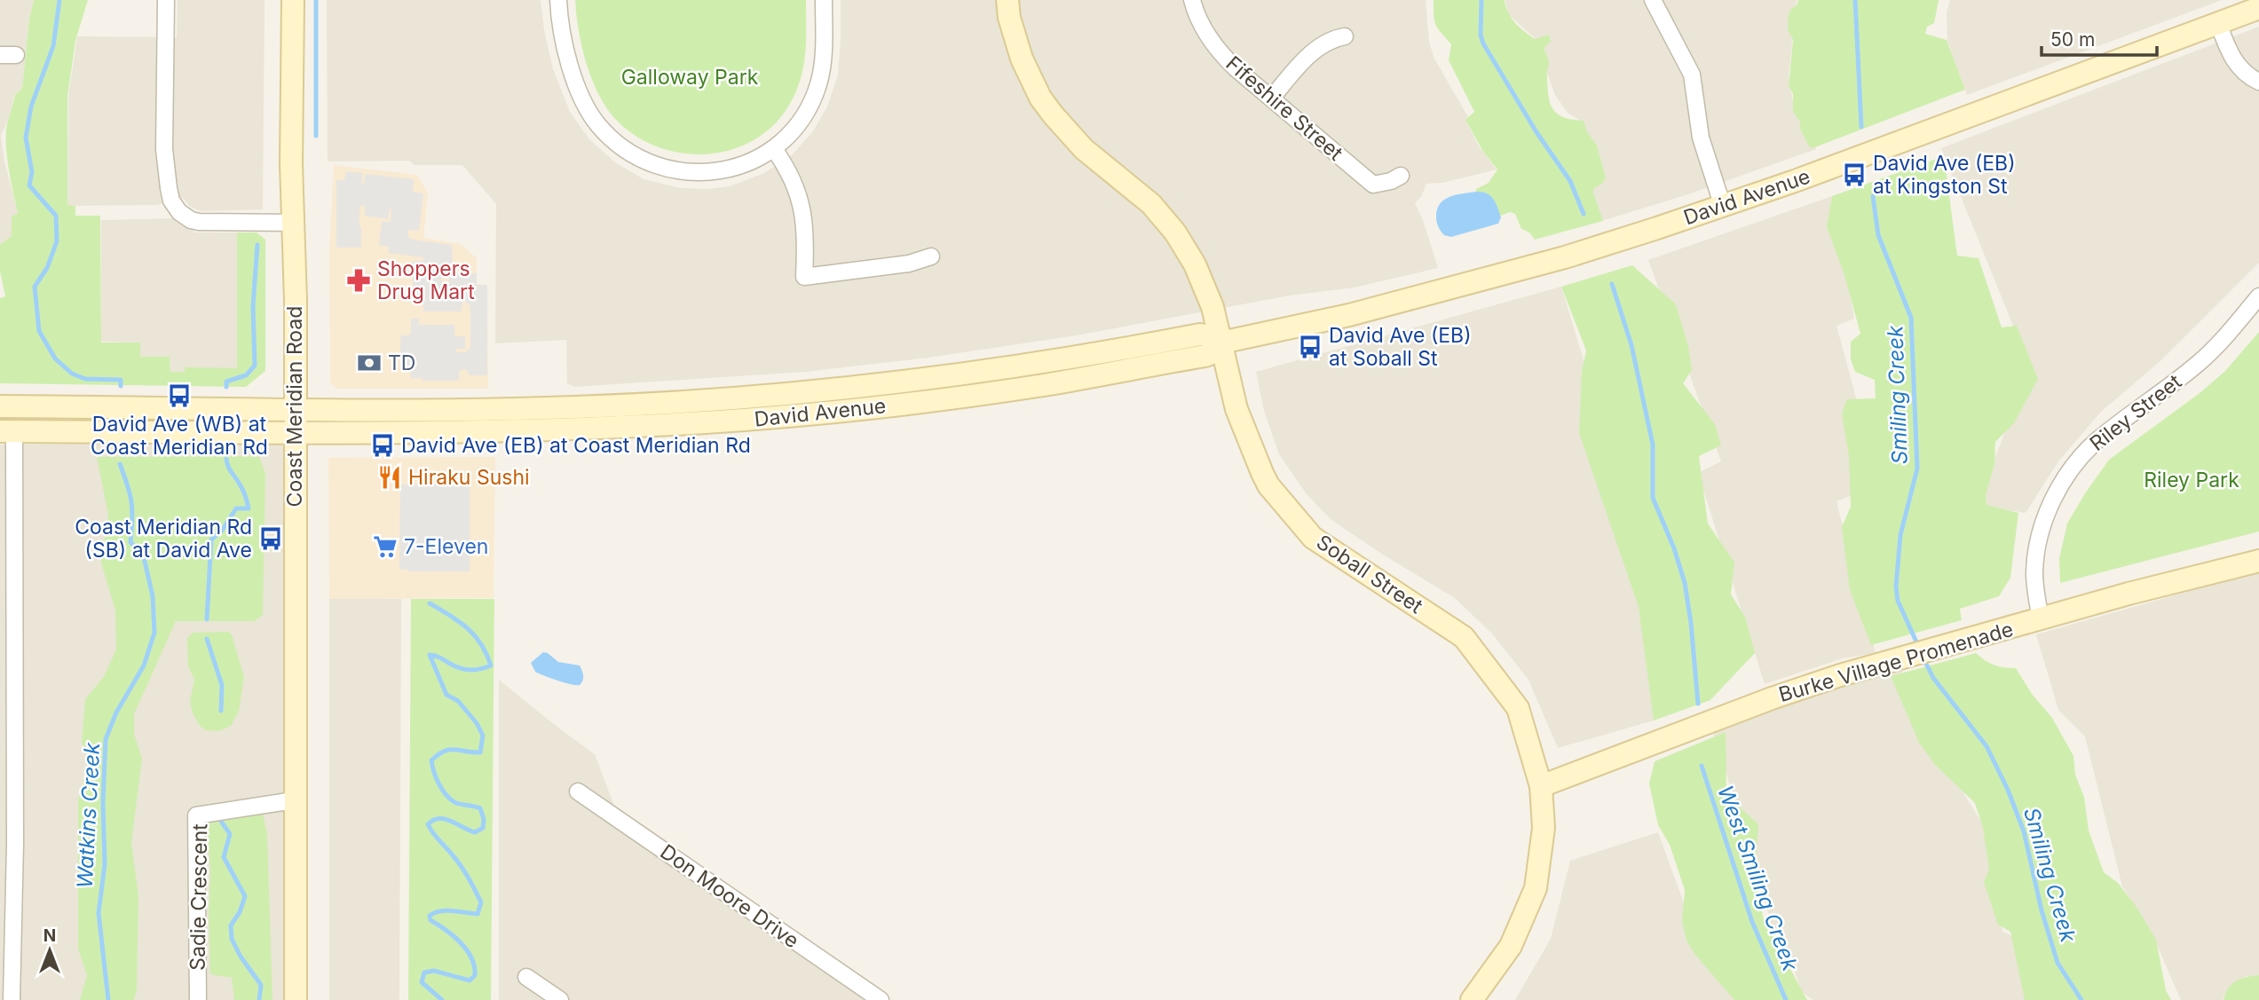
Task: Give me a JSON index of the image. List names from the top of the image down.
{
  "streets": {
    "main road": [
      "David Avenue",
      "Coast Meridian Road",
      "Soball Street",
      "Burke Village Promenade"
    ],
    "street": [
      "Fifeshire Street",
      "Riley Street",
      "Don Moore Drive",
      "Sadie Crescent"
    ]
  },
  "crossings": [
    ["David Avenue", "Coast Meridian Road"],
    ["David Avenue", "Soball Street"],
    ["Coast Meridian Road", "Sadie Crescent"],
    ["Riley Street", "Burke Village Promenade"],
    ["Soball Street", "Burke Village Promenade"]
  ],
  "water": ["Smiling Creek", "Watkins Creek", "West Smiling Creek"],
  "parks": ["Galloway Park", "Riley Park"],
  "places": {
    "bus stop": [
      "David Ave (EB) at Kingston St",
      "David Ave (EB) at Soball St",
      "David Ave (WB) at Coast Meridian Rd",
      "David Ave (EB) at Coast Meridian Rd",
      "Coast Meridian Rd (SB) at David Ave"
    ],
    "pharmacy": ["Shoppers Drug Mart"],
    "bank": ["TD"],
    "restaurant": ["Hiraku Sushi"],
    "supermarket": ["7-Eleven"]
  },
  "scale_bar": "50 m",
  "north": "top"
}
